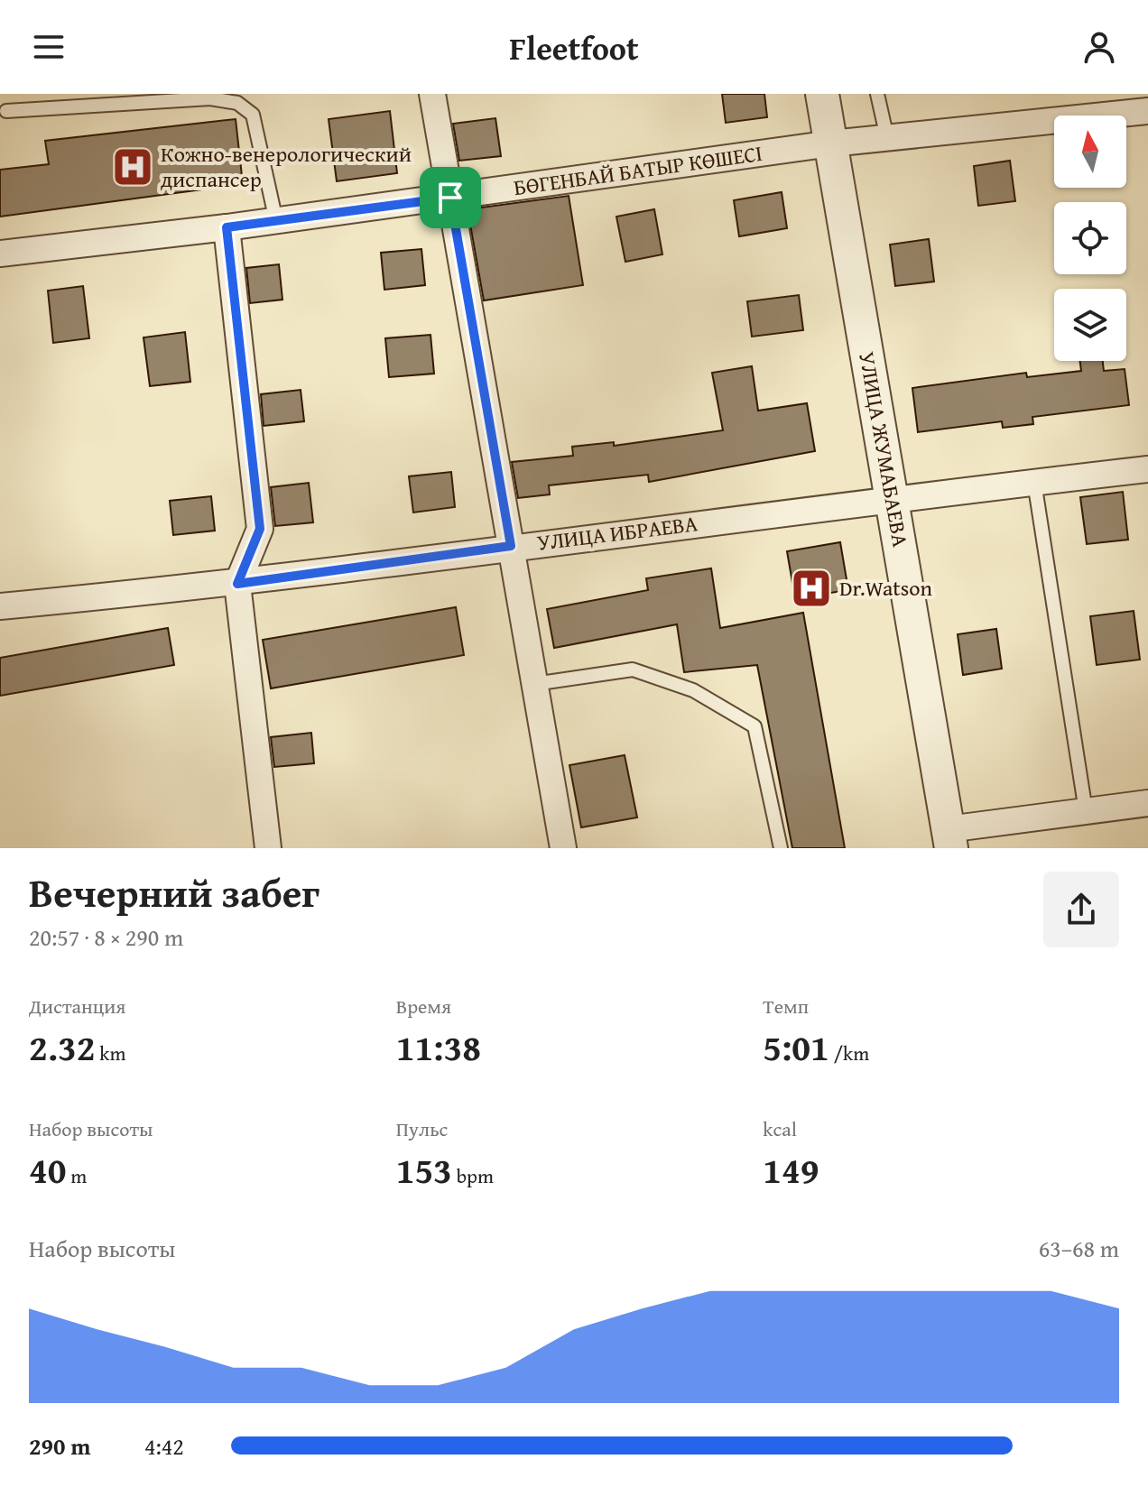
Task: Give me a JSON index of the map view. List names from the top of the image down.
{
  "streets": {
    "street": ["БӨГЕНБАЙ БАТЫР КӨШЕСІ", "УЛИЦА ЖУМАБАЕВА", "УЛИЦА ИБРАЕВА"]
  },
  "crossings": [
    ["БӨГЕНБАЙ БАТЫР КӨШЕСІ", "УЛИЦА ЖУМАБАЕВА"],
    ["УЛИЦА ЖУМАБАЕВА", "УЛИЦА ИБРАЕВА"]
  ],
  "places": {
    "hospital": ["Кожно-венерологический диспансер", "Dr.Watson"]
  },
  "north": "top",
  "page": {
    "header": "Fleetfoot",
    "heading": ["Вечерний забег", "20:57 · 8 × 290 m"],
    "stats": [
      ["Дистанция", "2.32 km"],
      ["Время", "11:38"],
      ["Темп", "5:01 /km"],
      ["Набор высоты", "40 m"],
      ["Пульс", "153 bpm"],
      ["kcal", "149"]
    ],
    "chart": ["Набор высоты", "63–68 m"],
    "list": [
      {
        "name": "290 m",
        "note": "4:42"
      }
    ]
  }
}
